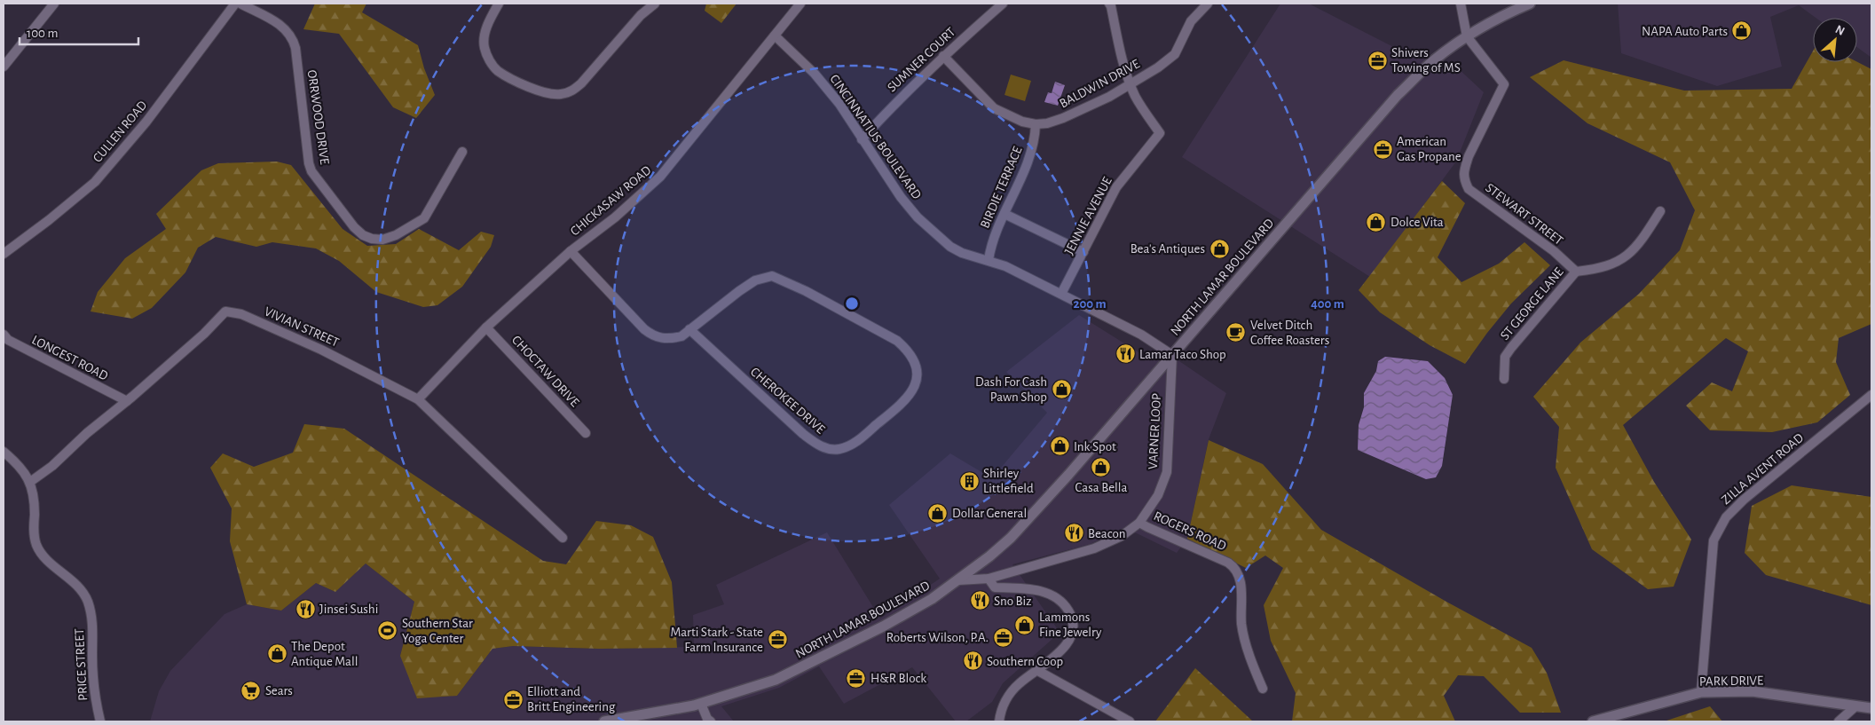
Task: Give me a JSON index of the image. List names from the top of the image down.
{
  "streets": {
    "street": [
      "SUMNER COURT",
      "BALDWIN DRIVE",
      "ORRWOOD DRIVE",
      "CULLEN ROAD",
      "CINCINNATIUS BOULEVARD",
      "BIRDIE TERRACE",
      "CHICKASAW ROAD",
      "STEWART STREET",
      "JENNIE AVENUE",
      "NORTH LAMAR BOULEVARD",
      "ST GEORGE LANE",
      "VIVIAN STREET",
      "LONGEST ROAD",
      "CHOCTAW DRIVE",
      "CHEROKEE DRIVE",
      "VARNER LOOP",
      "ZILLA AVENT ROAD",
      "ROGERS ROAD",
      "PRICE STREET",
      "PARK DRIVE"
    ]
  },
  "crossings": [
    ["SUMNER COURT", "BALDWIN DRIVE"],
    ["SUMNER COURT", "CINCINNATIUS BOULEVARD"],
    ["BALDWIN DRIVE", "BIRDIE TERRACE"],
    ["BALDWIN DRIVE", "JENNIE AVENUE"],
    ["CINCINNATIUS BOULEVARD", "BIRDIE TERRACE"],
    ["CINCINNATIUS BOULEVARD", "CHICKASAW ROAD"],
    ["CINCINNATIUS BOULEVARD", "JENNIE AVENUE"],
    ["CINCINNATIUS BOULEVARD", "NORTH LAMAR BOULEVARD"],
    ["CINCINNATIUS BOULEVARD", "VARNER LOOP"],
    ["CHICKASAW ROAD", "VIVIAN STREET"],
    ["CHICKASAW ROAD", "CHOCTAW DRIVE"],
    ["CHICKASAW ROAD", "CHEROKEE DRIVE"],
    ["STEWART STREET", "NORTH LAMAR BOULEVARD"],
    ["STEWART STREET", "ST GEORGE LANE"],
    ["NORTH LAMAR BOULEVARD", "VARNER LOOP"],
    ["VIVIAN STREET", "LONGEST ROAD"],
    ["VIVIAN STREET", "PRICE STREET"],
    ["VARNER LOOP", "ROGERS ROAD"],
    ["ZILLA AVENT ROAD", "PARK DRIVE"]
  ],
  "places": {
    "shop": [
      "NAPA Auto Parts",
      "Dolce Vita",
      "Bea's Antiques",
      "Dash For Cash Pawn Shop",
      "Ink Spot",
      "Casa Bella",
      "Dollar General",
      "Lammons Fine Jewelry",
      "The Depot Antique Mall"
    ],
    "office": [
      "Shivers Towing of MS",
      "American Gas Propane",
      "Roberts Wilson, P.A.",
      "Marti Stark - State Farm Insurance",
      "H&R Block",
      "Elliott and Britt Engineering"
    ],
    "cafe": ["Velvet Ditch Coffee Roasters"],
    "restaurant": [
      "Lamar Taco Shop",
      "Beacon",
      "Sno Biz",
      "Jinsei Sushi",
      "Southern Coop"
    ],
    "building": ["Shirley Littlefield"],
    "sports": ["Southern Star Yoga Center"],
    "supermarket": ["Sears"]
  },
  "scale_bar": "100 m",
  "north": "top right",
  "rings": ["200 m", "400 m"]
}
